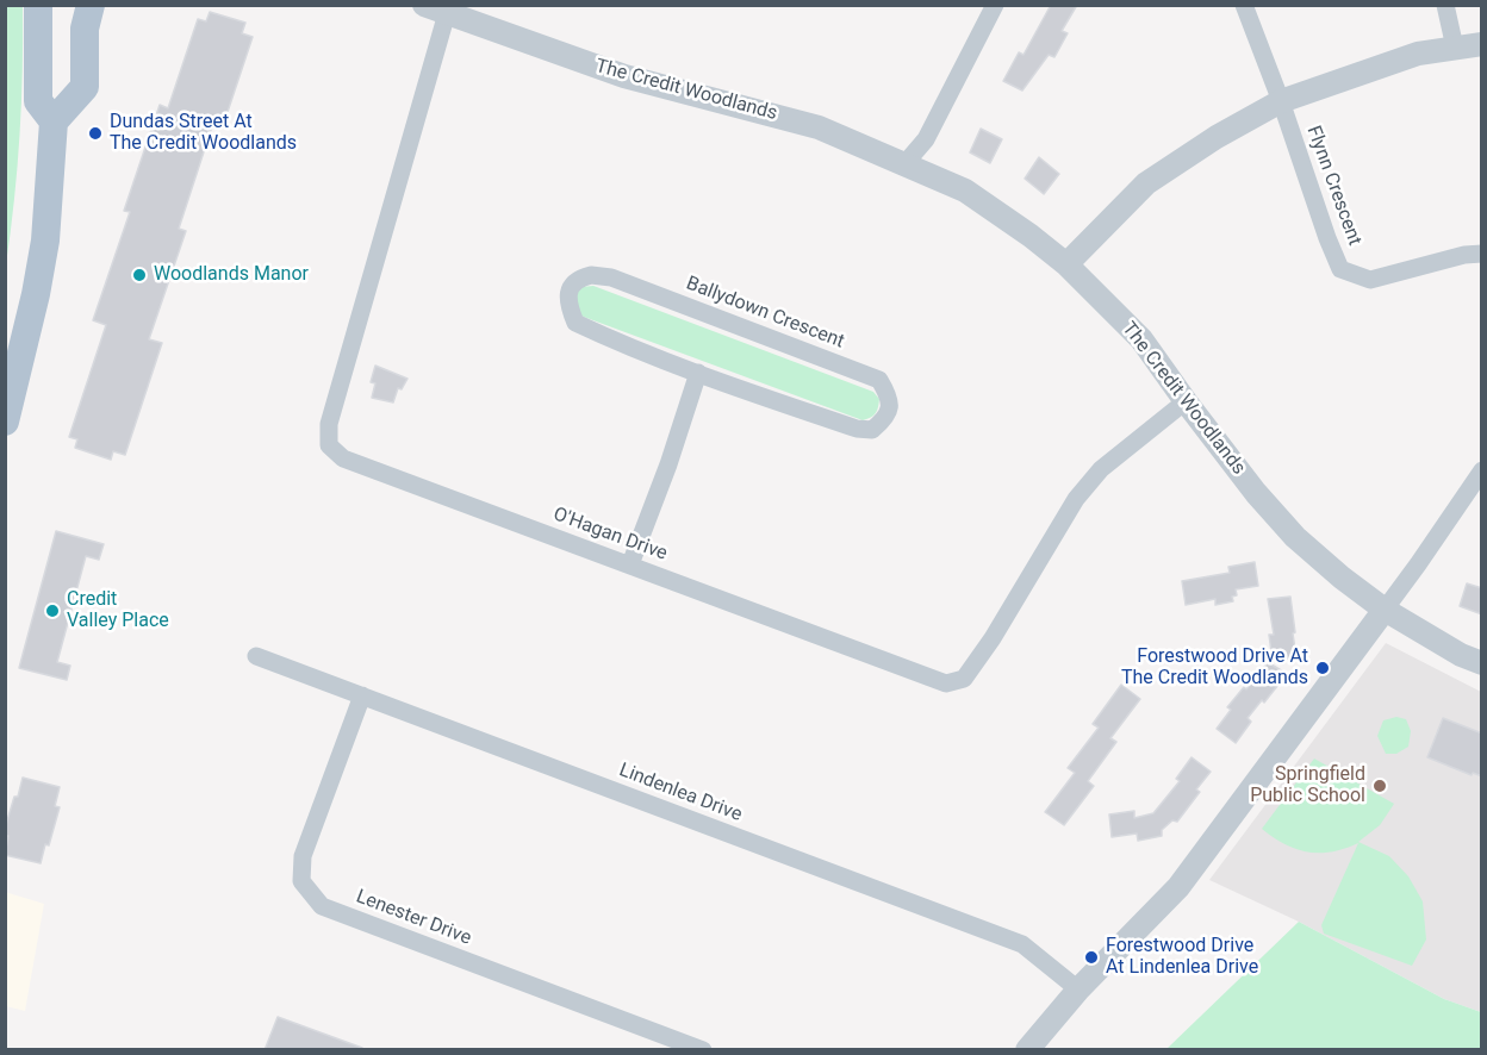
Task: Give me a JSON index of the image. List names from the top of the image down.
{
  "streets": {
    "street": [
      "The Credit Woodlands",
      "Flynn Crescent",
      "Ballydown Crescent",
      "O'Hagan Drive",
      "Lindenlea Drive",
      "Lenester Drive"
    ]
  },
  "crossings": [
    ["The Credit Woodlands", "O'Hagan Drive"],
    ["Lindenlea Drive", "Lenester Drive"]
  ],
  "places": [
    "Dundas Street At The Credit Woodlands",
    "Woodlands Manor",
    "Credit Valley Place",
    "Forestwood Drive At The Credit Woodlands",
    "Springfield Public School",
    "Forestwood Drive At Lindenlea Drive"
  ]
}
